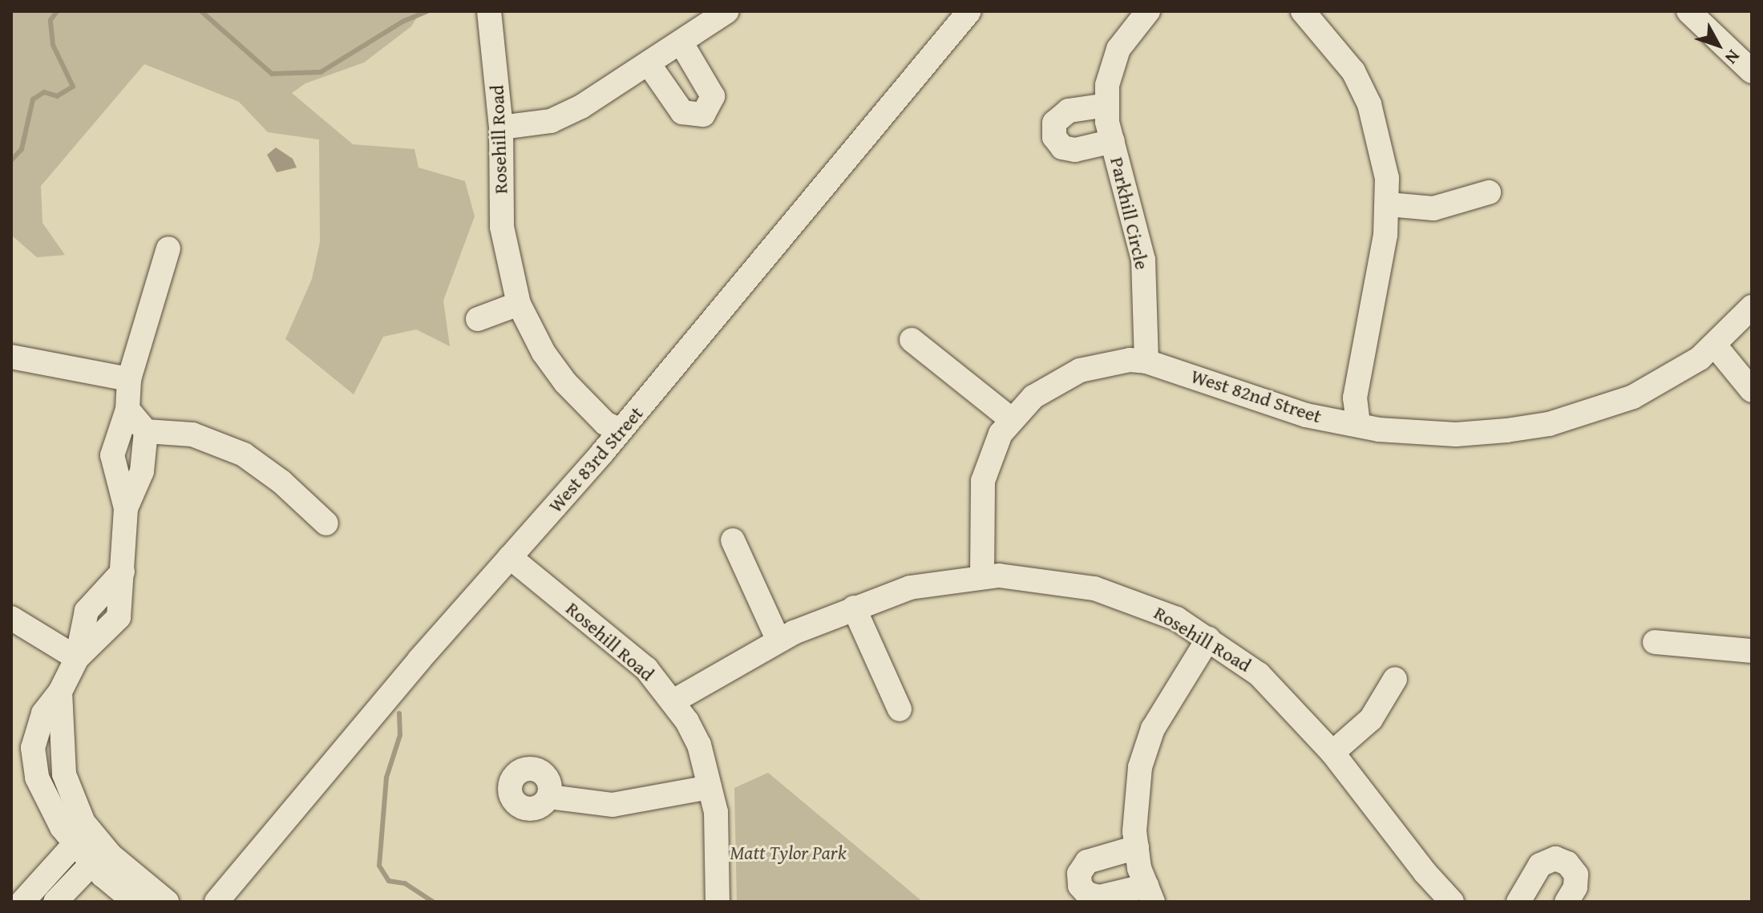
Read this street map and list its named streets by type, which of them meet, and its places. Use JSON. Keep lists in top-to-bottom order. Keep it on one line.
{"streets":{"street":["Rosehill Road","Parkhill Circle","West 82nd Street","West 83rd Street"]},"crossings":[["Rosehill Road","West 82nd Street"],["Rosehill Road","West 83rd Street"],["Parkhill Circle","West 82nd Street"]],"parks":["Matt Tylor Park"],"north":"bottom right"}
